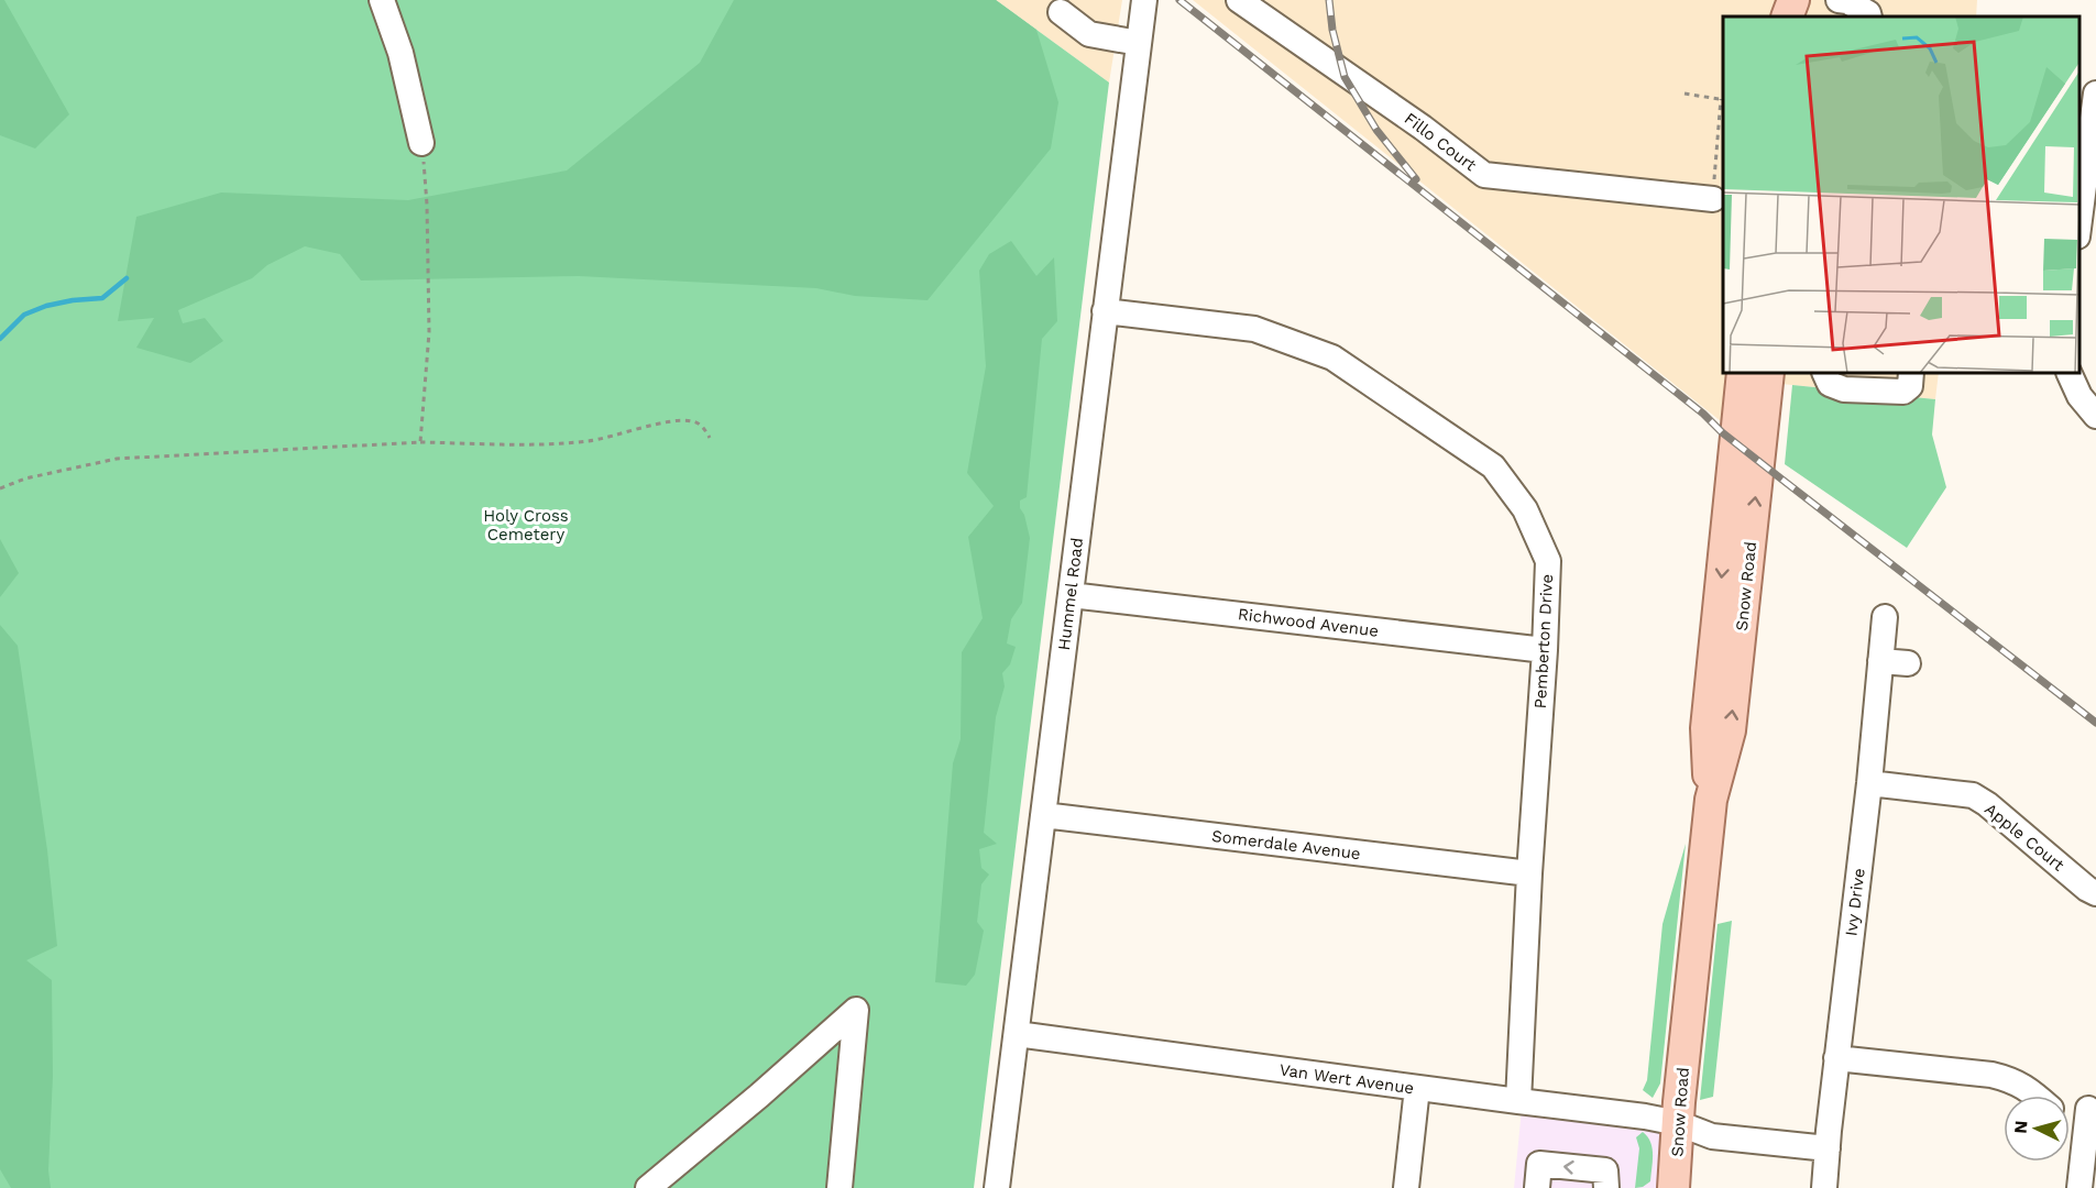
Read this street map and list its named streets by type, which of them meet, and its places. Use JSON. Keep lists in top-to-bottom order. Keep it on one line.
{"streets":{"main road":["Snow Road"],"street":["Fillo Court","Hummel Road","Richwood Avenue","Pemberton Drive","Apple Court","Somerdale Avenue","Ivy Drive","Van Wert Avenue"]},"crossings":[["Snow Road","Van Wert Avenue"],["Hummel Road","Richwood Avenue"],["Hummel Road","Pemberton Drive"],["Hummel Road","Somerdale Avenue"],["Hummel Road","Van Wert Avenue"],["Richwood Avenue","Pemberton Drive"],["Pemberton Drive","Somerdale Avenue"],["Pemberton Drive","Van Wert Avenue"],["Apple Court","Ivy Drive"],["Ivy Drive","Van Wert Avenue"]],"parks":["Holy Cross Cemetery"],"north":"left"}
